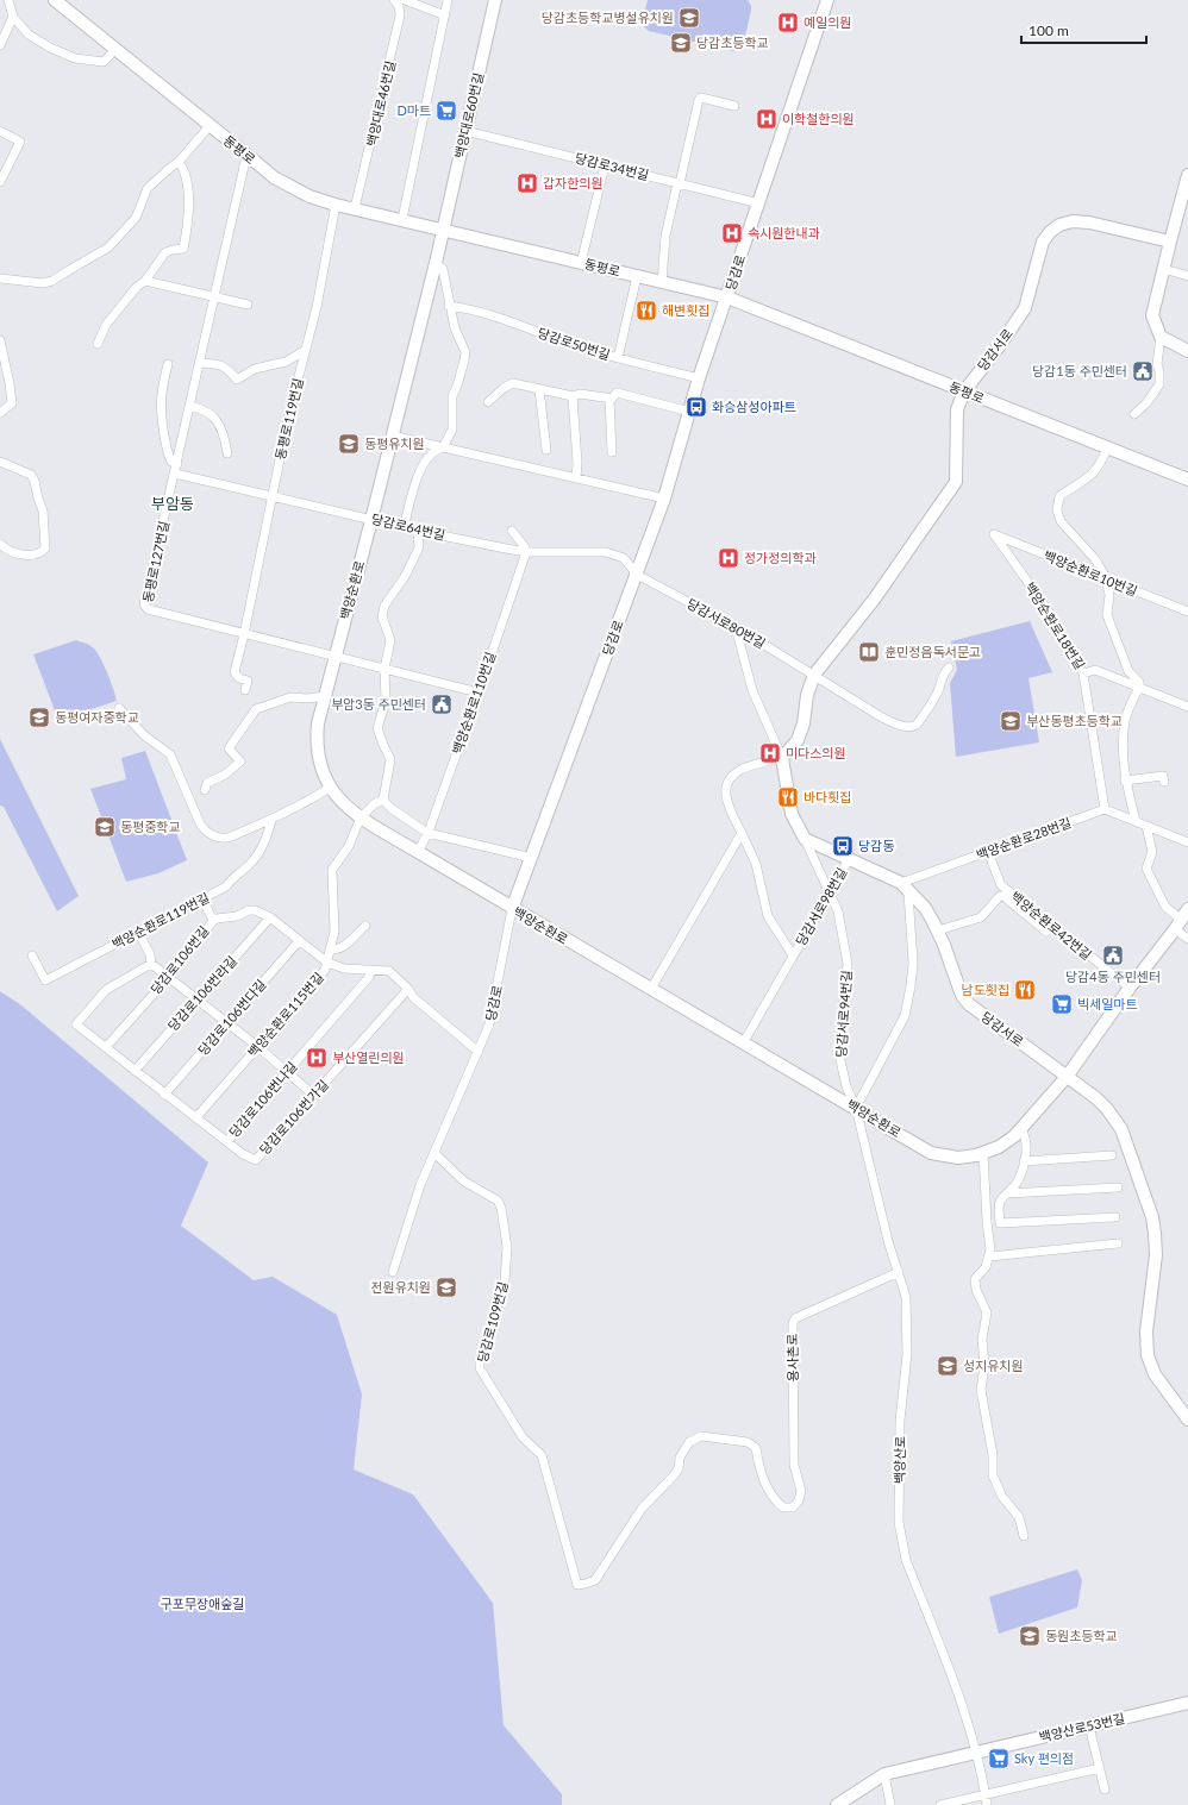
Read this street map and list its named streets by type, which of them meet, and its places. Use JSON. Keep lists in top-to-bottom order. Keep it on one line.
{"streets":{"main road":["백양대로60번길","동평로","당감로","당감서로","백양순환로","백양산로53번길"],"street":["백양대로46번길","당감로34번길","당감로50번길","동평로119번길","당감로64번길","동평로127번길","백양순환로10번길","당감서로80번길","백양순환로18번길","백양순환로110번길","백양순환로28번길","당감서로98번길","백양순환로119번길","백양순환로42번길","당감로106번길","당감로106번라길","당감서로94번길","백양순환로115번길","당감로106번다길","당감로106번나길","당감로106번가길","당감로109번길","용사촌로","백양산로"]},"crossings":[["백양대로46번길","동평로"],["백양대로60번길","동평로"],["백양대로60번길","당감로34번길"],["백양대로60번길","백양순환로"],["동평로","당감로"],["동평로","당감서로"],["동평로","동평로119번길"],["동평로","동평로127번길"],["동평로","백양순환로"],["당감로34번길","당감로"],["당감로","당감로50번길"],["당감로","당감로64번길"],["당감로","백양순환로"],["당감로","당감서로80번길"],["당감로","당감로106번길"],["당감로","당감로109번길"],["당감서로","백양순환로"],["당감서로","당감서로80번길"],["당감서로","백양순환로28번길"],["당감서로","당감서로98번길"],["당감서로","당감서로94번길"],["동평로119번길","당감로64번길"],["동평로119번길","동평로127번길"],["당감로64번길","동평로127번길"],["당감로64번길","백양순환로"],["당감로64번길","당감서로80번길"],["당감로64번길","백양순환로110번길"],["동평로127번길","백양순환로"],["동평로127번길","백양순환로110번길"],["백양순환로10번길","백양순환로18번길"],["백양순환로","백양순환로110번길"],["백양순환로","당감서로98번길"],["백양순환로","백양순환로42번길"],["백양순환로","당감서로94번길"],["백양순환로","백양순환로115번길"],["백양순환로","백양산로"],["백양순환로28번길","백양순환로42번길"],["당감서로98번길","당감서로94번길"],["당감로106번길","당감로106번라길"],["당감로106번길","백양순환로115번길"],["당감로106번길","당감로106번다길"],["당감로106번길","당감로106번나길"],["당감로106번길","당감로106번가길"],["당감서로94번길","백양산로"],["당감로106번나길","당감로106번가길"],["당감로109번길","용사촌로"],["용사촌로","백양산로"],["백양산로","백양산로53번길"]],"districts":["부암동"],"parks":["구포무장애숲길"],"places":{"school or university":["당감초등학교병설유치원","당감초등학교","동평유치원","동평여자중학교","부산동평초등학교","동평중학교","전원유치원","성지유치원","동원초등학교"],"hospital":["예일의원","이학철한의원","갑자한의원","속시원한내과","정가정의학과","미다스의원","부산열린의원"],"supermarket":["D마트","빅세일마트","Sky 편의점"],"restaurant":["해변횟집","바다횟집","남도횟집"],"public building":["당감1동 주민센터","부암3동 주민센터","당감4동 주민센터"],"bus stop":["화승삼성아파트","당감동"],"library":["훈민정음독서문고"]},"scale_bar":"100 m"}
